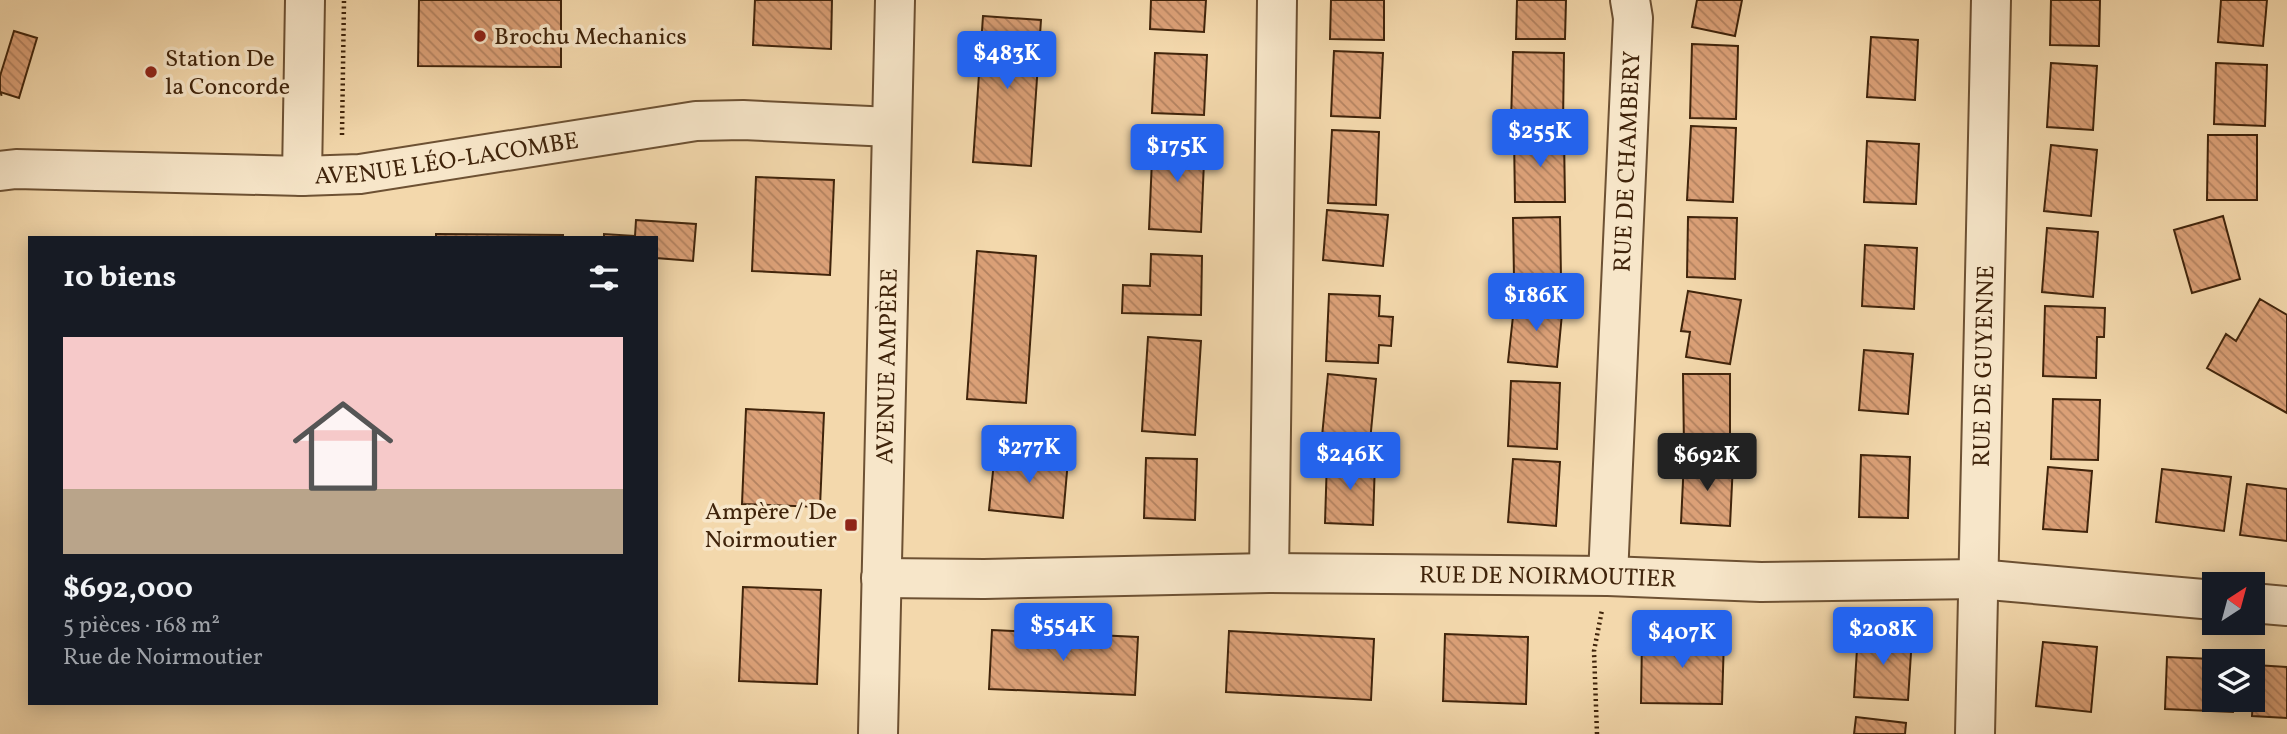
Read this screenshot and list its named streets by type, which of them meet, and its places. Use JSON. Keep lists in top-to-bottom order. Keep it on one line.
{"streets":{"street":["AVENUE LÉO-LACOMBE","RUE DE CHAMBERY","AVENUE AMPÈRE","RUE DE GUYENNE","RUE DE NOIRMOUTIER"]},"crossings":[["AVENUE LÉO-LACOMBE","AVENUE AMPÈRE"],["RUE DE CHAMBERY","RUE DE NOIRMOUTIER"],["AVENUE AMPÈRE","RUE DE NOIRMOUTIER"],["RUE DE GUYENNE","RUE DE NOIRMOUTIER"]],"places":{"other":["Brochu Mechanics","Station De la Concorde"],"transit":["Ampère / De Noirmoutier"]},"north":"top right","page":{"price":["$483K","$255K","$175K","$186K","$277K","$246K","$692K","$554K","$208K","$407K"],"heading":"10 biens","list":[{"name":"$692,000","note":"5 pièces · 168 m² · Rue de Noirmoutier"}]}}
